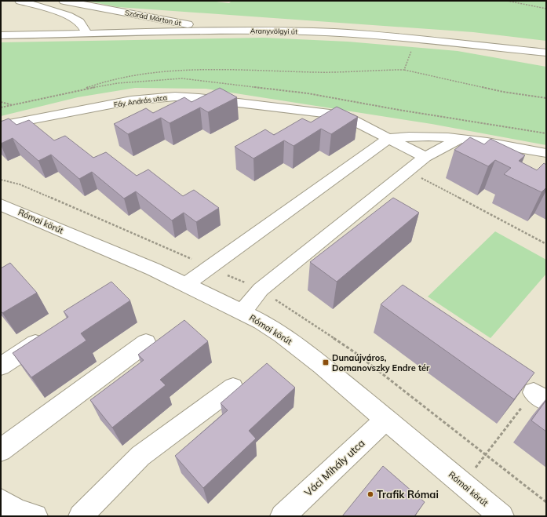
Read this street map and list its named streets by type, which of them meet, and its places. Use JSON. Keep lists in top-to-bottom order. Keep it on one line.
{"streets":{"street":["Szórád Márton út","Aranyvölgyi út","Fáy András utca","Római körút","Váci Mihály utca"]},"crossings":[["Szórád Márton út","Aranyvölgyi út"],["Római körút","Váci Mihály utca"]],"places":{"transit":["Dunaújváros, Domanovszky Endre tér"],"other":["Trafik Római"]}}
